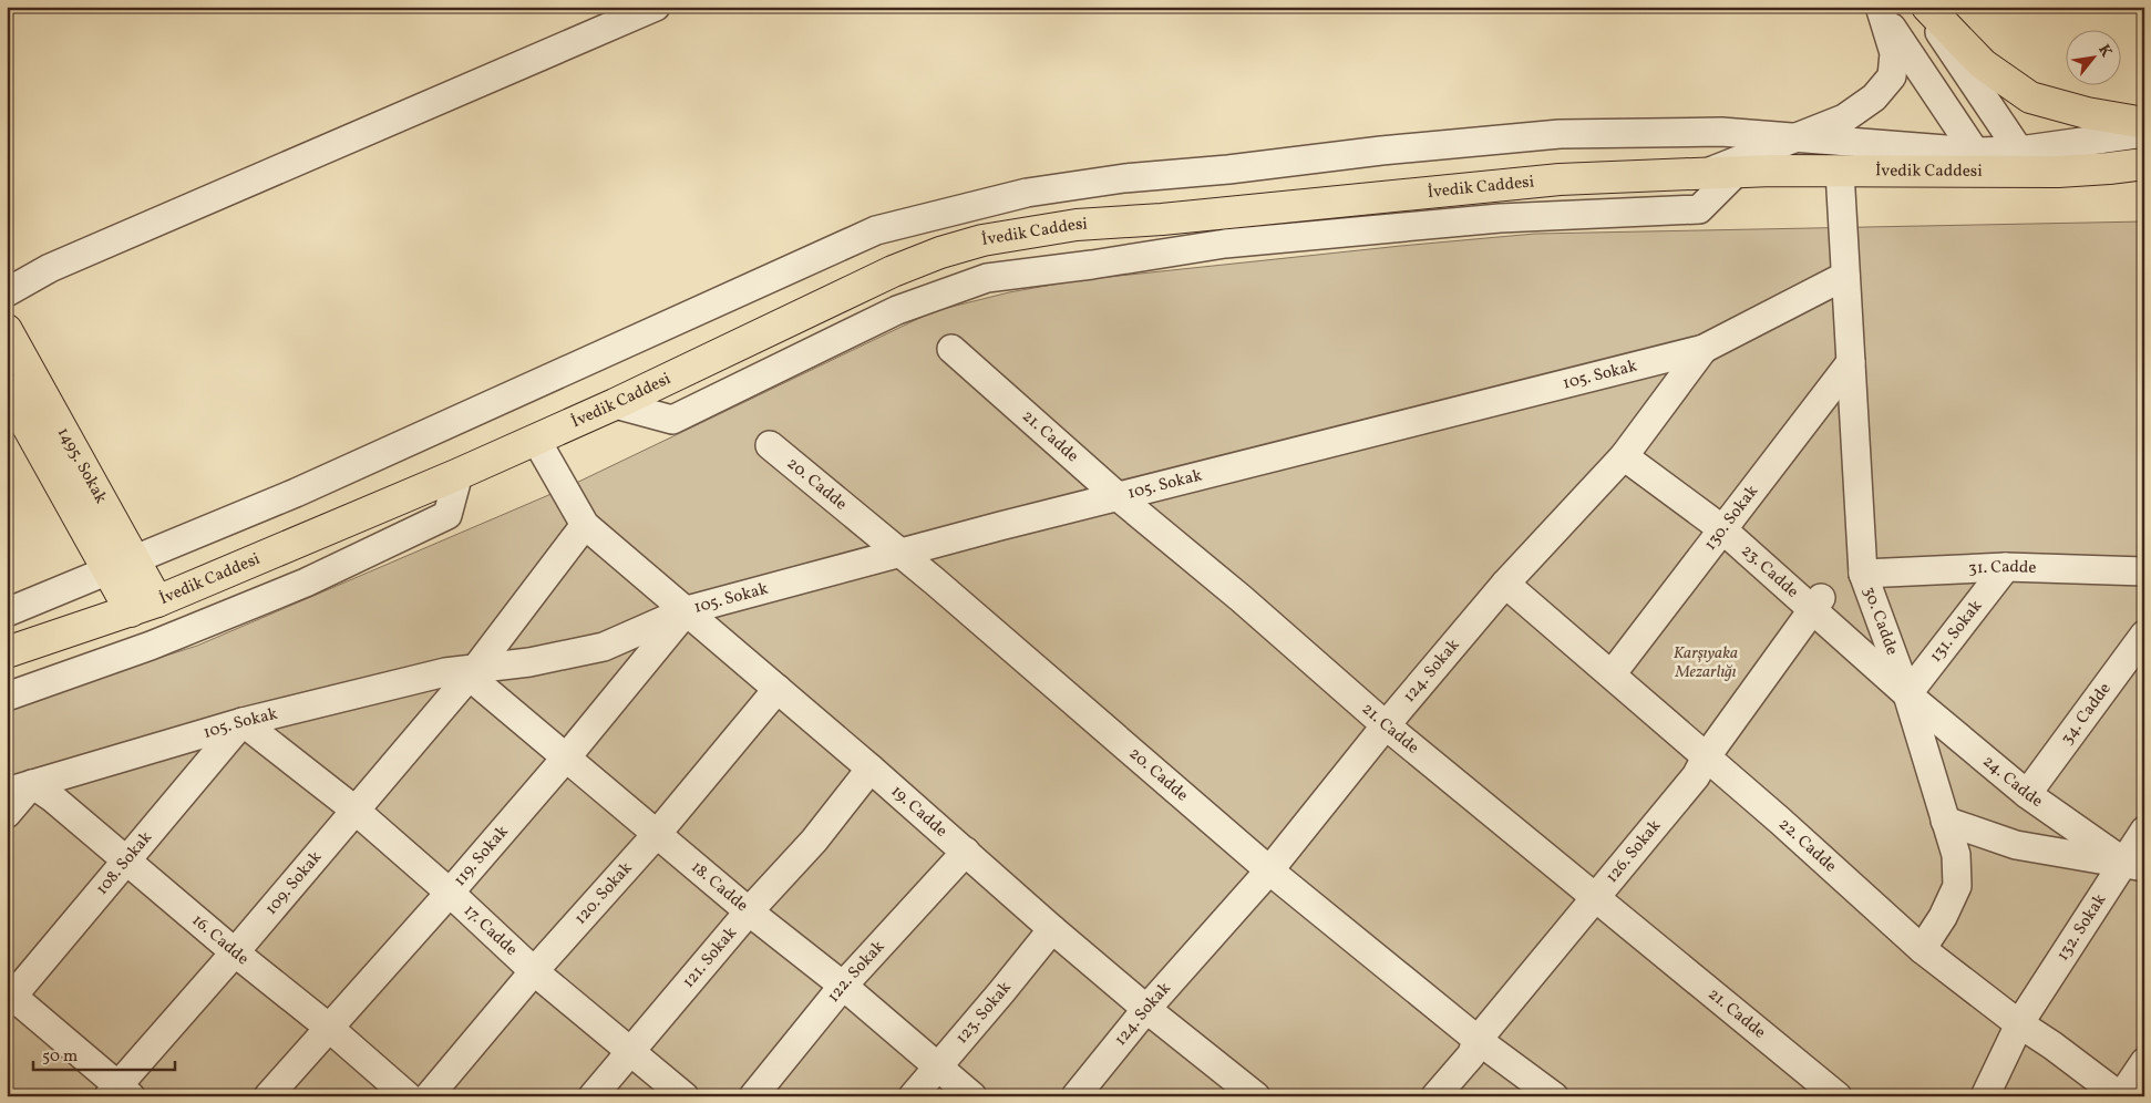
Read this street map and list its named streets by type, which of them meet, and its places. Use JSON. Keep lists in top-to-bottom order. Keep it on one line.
{"streets":{"main road":["İvedik Caddesi","1495. Sokak"],"street":["105. Sokak","21. Cadde","20. Cadde","130. Sokak","31. Cadde","23. Cadde","30. Cadde","131. Sokak","124. Sokak","34. Cadde","24. Cadde","19. Cadde","22. Cadde","126. Sokak","119. Sokak","108. Sokak","109. Sokak","18. Cadde","120. Sokak","132. Sokak","17. Cadde","16. Cadde","121. Sokak","122. Sokak","123. Sokak"]},"crossings":[["İvedik Caddesi","1495. Sokak"],["İvedik Caddesi","30. Cadde"],["İvedik Caddesi","19. Cadde"],["105. Sokak","21. Cadde"],["105. Sokak","20. Cadde"],["105. Sokak","30. Cadde"],["105. Sokak","124. Sokak"],["105. Sokak","19. Cadde"],["105. Sokak","119. Sokak"],["105. Sokak","108. Sokak"],["105. Sokak","109. Sokak"],["105. Sokak","18. Cadde"],["105. Sokak","17. Cadde"],["105. Sokak","16. Cadde"],["21. Cadde","124. Sokak"],["21. Cadde","126. Sokak"],["20. Cadde","124. Sokak"],["20. Cadde","126. Sokak"],["130. Sokak","23. Cadde"],["130. Sokak","30. Cadde"],["130. Sokak","22. Cadde"],["31. Cadde","30. Cadde"],["31. Cadde","131. Sokak"],["23. Cadde","30. Cadde"],["23. Cadde","131. Sokak"],["23. Cadde","124. Sokak"],["23. Cadde","24. Cadde"],["23. Cadde","126. Sokak"],["30. Cadde","131. Sokak"],["30. Cadde","24. Cadde"],["30. Cadde","22. Cadde"],["131. Sokak","24. Cadde"],["124. Sokak","19. Cadde"],["124. Sokak","22. Cadde"],["34. Cadde","24. Cadde"],["24. Cadde","132. Sokak"],["19. Cadde","119. Sokak"],["19. Cadde","120. Sokak"],["19. Cadde","121. Sokak"],["19. Cadde","122. Sokak"],["19. Cadde","123. Sokak"],["22. Cadde","126. Sokak"],["22. Cadde","132. Sokak"],["119. Sokak","18. Cadde"],["119. Sokak","17. Cadde"],["119. Sokak","16. Cadde"],["108. Sokak","17. Cadde"],["108. Sokak","16. Cadde"],["109. Sokak","18. Cadde"],["109. Sokak","17. Cadde"],["109. Sokak","16. Cadde"],["18. Cadde","120. Sokak"],["18. Cadde","121. Sokak"],["18. Cadde","122. Sokak"],["18. Cadde","123. Sokak"],["120. Sokak","17. Cadde"],["17. Cadde","121. Sokak"]],"parks":["Karşıyaka Mezarlığı"],"scale_bar":"50 m","north":"top right"}
